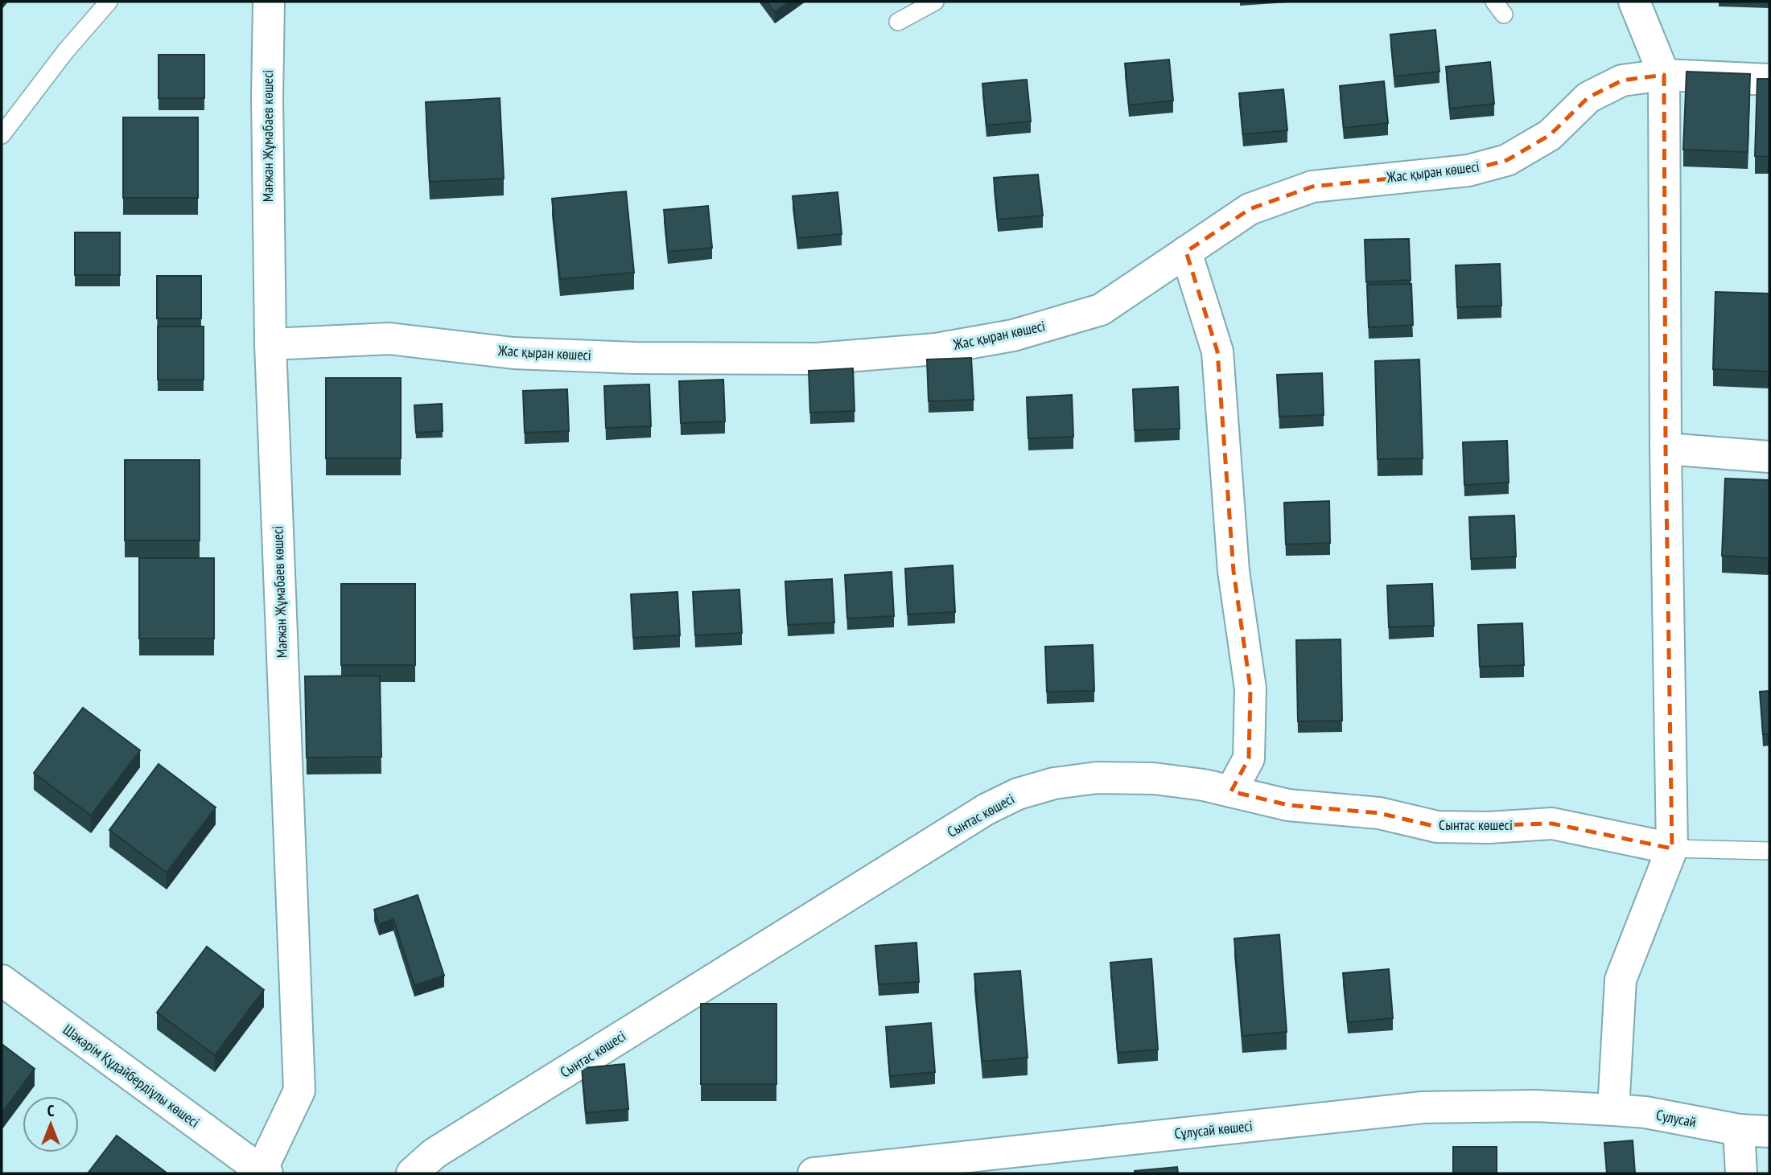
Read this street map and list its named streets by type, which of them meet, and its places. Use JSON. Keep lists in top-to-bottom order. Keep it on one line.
{"streets":{"street":["Мағжан Жұмабаев көшесі","Жас қыран көшесі","Сынтас көшесі","Шәкәрім Құдайбердіұлы көшесі","Сулусай","Сұлусай көшесі"]},"crossings":[["Мағжан Жұмабаев көшесі","Жас қыран көшесі"],["Мағжан Жұмабаев көшесі","Шәкәрім Құдайбердіұлы көшесі"],["Сулусай","Сұлусай көшесі"]],"north":"top"}
